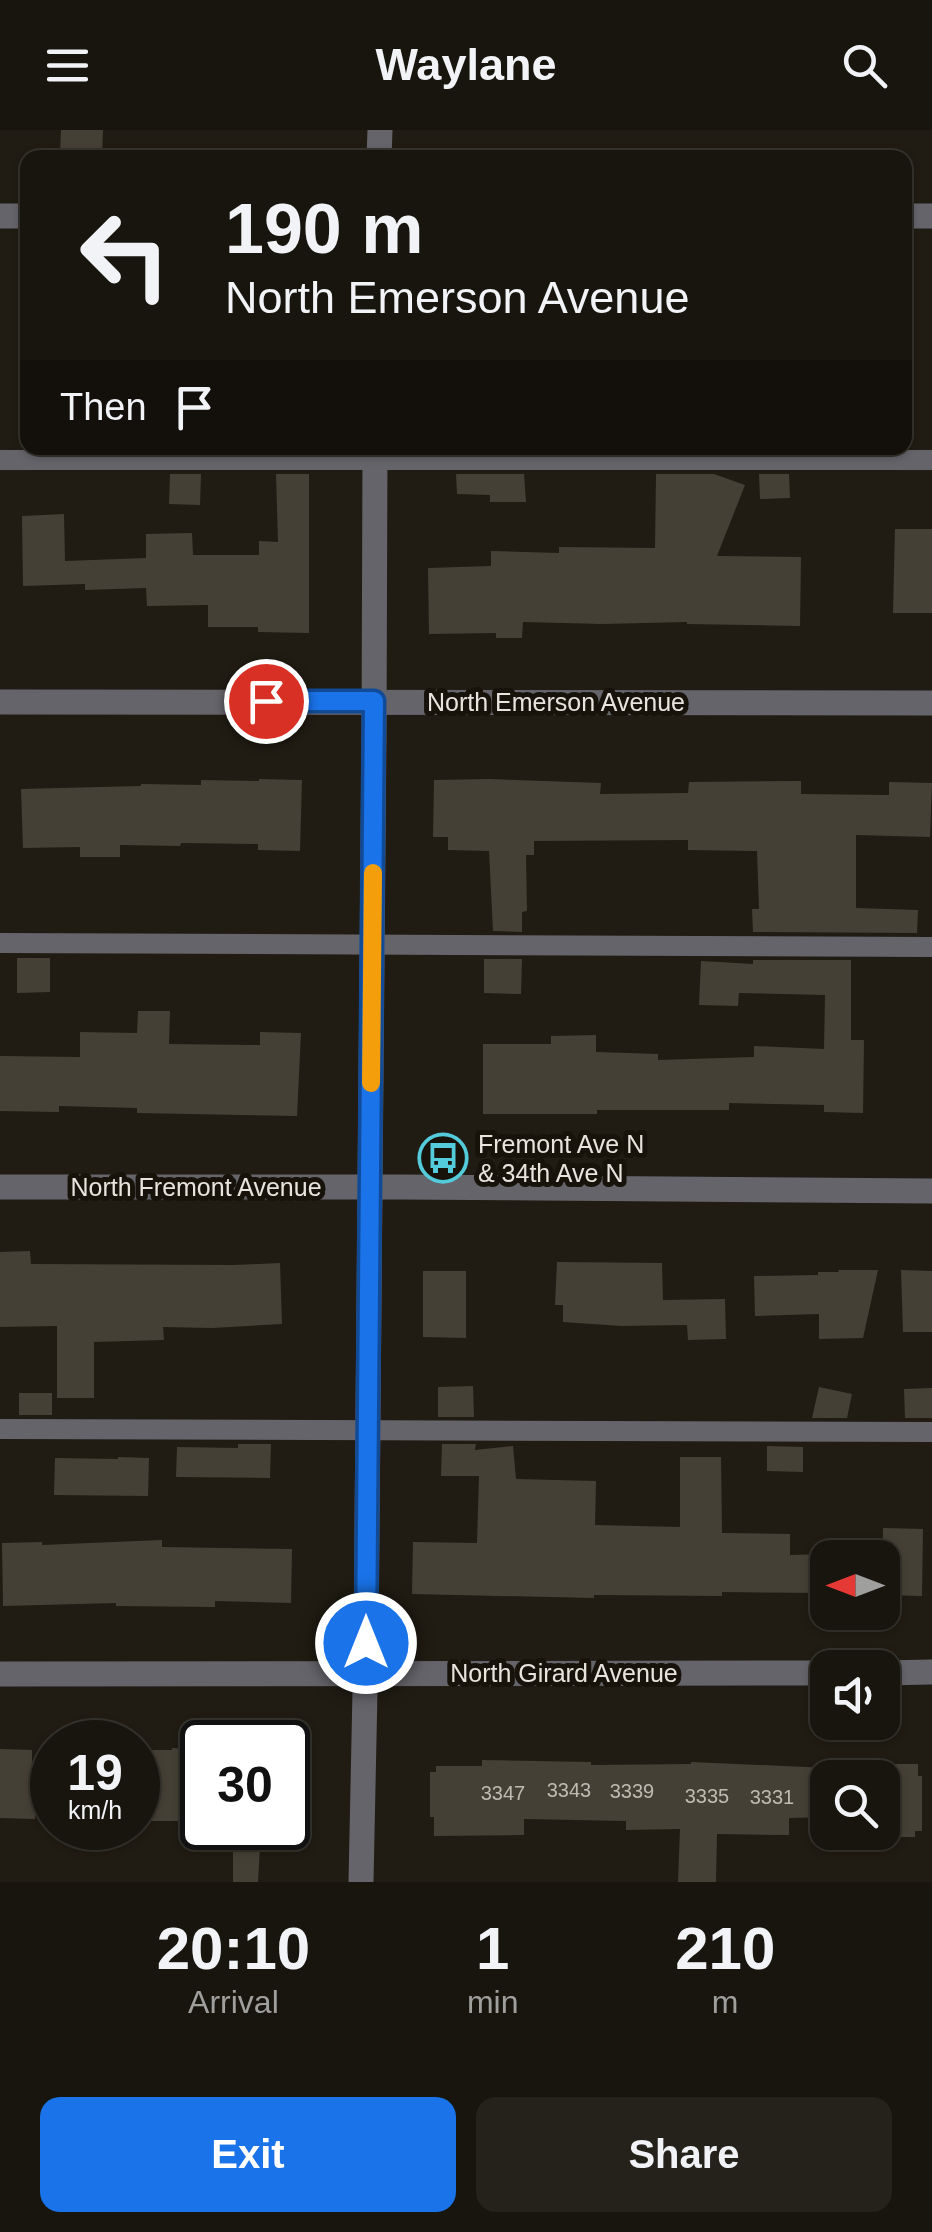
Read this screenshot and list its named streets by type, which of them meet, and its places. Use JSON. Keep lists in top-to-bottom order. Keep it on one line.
{"streets":{"street":["North Emerson Avenue","North Fremont Avenue","North Girard Avenue"]},"places":{"bus stop":["Fremont Ave N & 34th Ave N"]},"house_numbers":["3343","3339","3347","3335","3331"],"north":"left","page":{"header":"Waylane","turn":["190 m","North Emerson Avenue"],"then":"Then","speed":"19 km/h","limit":"30","eta":["20:10","Arrival","1","min","210","m"],"buttons":["Exit","Share"]}}
